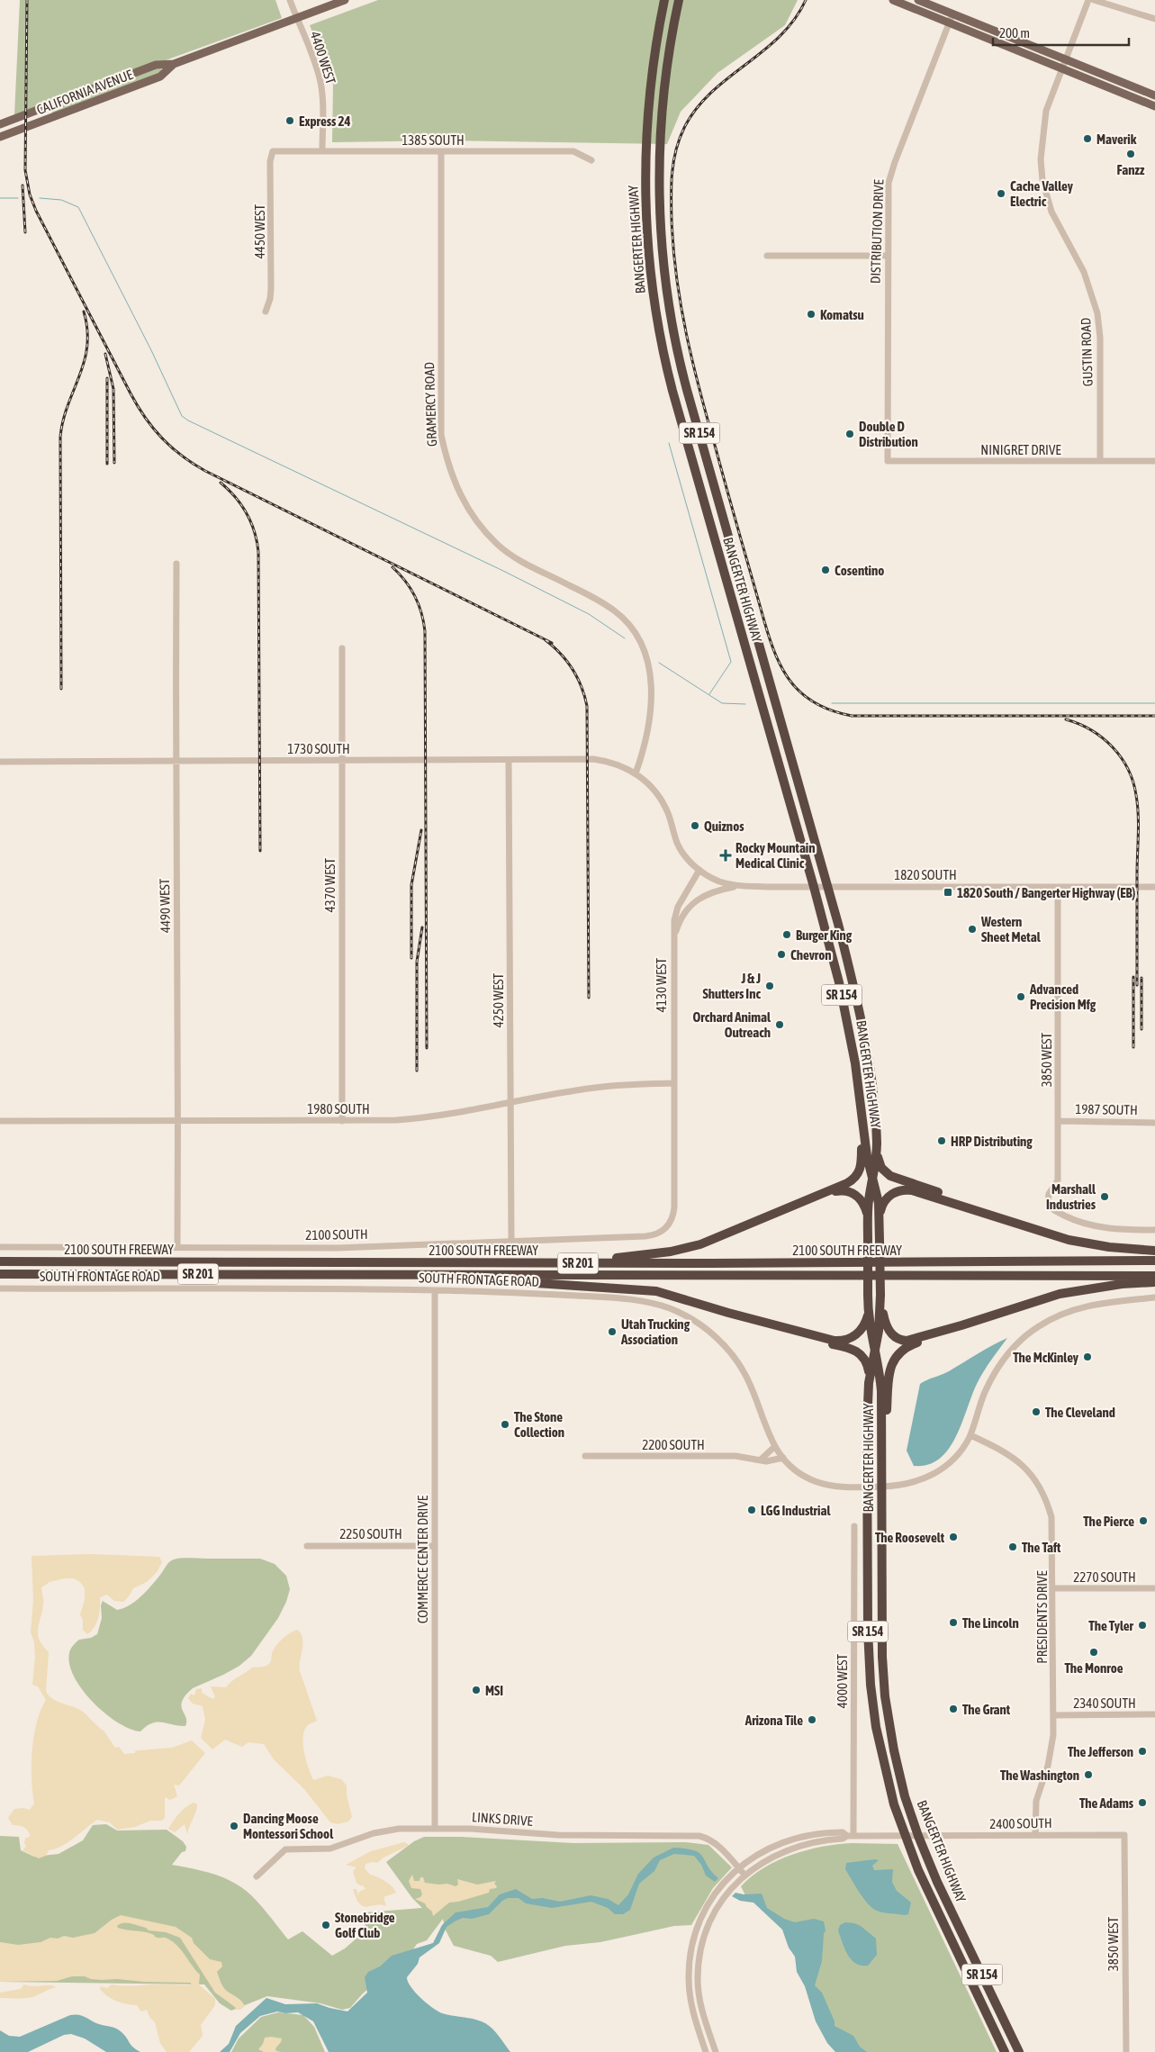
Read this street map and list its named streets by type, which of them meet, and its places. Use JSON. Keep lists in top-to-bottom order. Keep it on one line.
{"streets":{"highway":["BANGERTER HIGHWAY","SR 154","2100 SOUTH FREEWAY","SR 201"],"main road":["CALIFORNIA AVENUE"],"street":["4400 WEST","1385 SOUTH","4450 WEST","DISTRIBUTION DRIVE","GUSTIN ROAD","GRAMERCY ROAD","NINIGRET DRIVE","1730 SOUTH","1820 SOUTH","4370 WEST","4490 WEST","4130 WEST","4250 WEST","3850 WEST","1980 SOUTH","1987 SOUTH","2100 SOUTH","SOUTH FRONTAGE ROAD","2200 SOUTH","2250 SOUTH","COMMERCE CENTER DRIVE","2270 SOUTH","PRESIDENTS DRIVE","4000 WEST","2340 SOUTH","LINKS DRIVE","2400 SOUTH"]},"crossings":[["4400 WEST","CALIFORNIA AVENUE"],["4400 WEST","1385 SOUTH"],["1385 SOUTH","4450 WEST"],["1385 SOUTH","GRAMERCY ROAD"],["DISTRIBUTION DRIVE","NINIGRET DRIVE"],["BANGERTER HIGHWAY","1820 SOUTH"],["BANGERTER HIGHWAY","SOUTH FRONTAGE ROAD"],["BANGERTER HIGHWAY","2400 SOUTH"],["GUSTIN ROAD","NINIGRET DRIVE"],["GRAMERCY ROAD","1730 SOUTH"],["1730 SOUTH","4370 WEST"],["1730 SOUTH","4490 WEST"],["1730 SOUTH","4250 WEST"],["1820 SOUTH","4130 WEST"],["1820 SOUTH","3850 WEST"],["4370 WEST","1980 SOUTH"],["4490 WEST","1980 SOUTH"],["4490 WEST","2100 SOUTH"],["4130 WEST","1980 SOUTH"],["4130 WEST","2100 SOUTH"],["4250 WEST","1980 SOUTH"],["4250 WEST","2100 SOUTH"],["3850 WEST","1987 SOUTH"],["3850 WEST","2400 SOUTH"],["SOUTH FRONTAGE ROAD","2200 SOUTH"],["SOUTH FRONTAGE ROAD","COMMERCE CENTER DRIVE"],["SOUTH FRONTAGE ROAD","PRESIDENTS DRIVE"],["2250 SOUTH","COMMERCE CENTER DRIVE"],["COMMERCE CENTER DRIVE","LINKS DRIVE"],["2270 SOUTH","PRESIDENTS DRIVE"],["PRESIDENTS DRIVE","2340 SOUTH"],["PRESIDENTS DRIVE","2400 SOUTH"],["4000 WEST","2400 SOUTH"]],"places":{"other":["Express 24","Maverik","Fanzz","Cache Valley Electric","Komatsu","Double D Distribution","Cosentino","Quiznos","Western Sheet Metal","Burger King","Chevron","J & J Shutters Inc","Advanced Precision Mfg","Orchard Animal Outreach","HRP Distributing","Marshall Industries","Utah Trucking Association","The McKinley","The Cleveland","The Stone Collection","LGG Industrial","The Pierce","The Roosevelt","The Taft","The Lincoln","The Tyler","The Monroe","MSI","The Grant","Arizona Tile","The Jefferson","The Washington","The Adams","Dancing Moose Montessori School","Stonebridge Golf Club"],"health":["Rocky Mountain Medical Clinic"],"transit":["1820 South / Bangerter Highway (EB)"]},"scale_bar":"200 m"}
